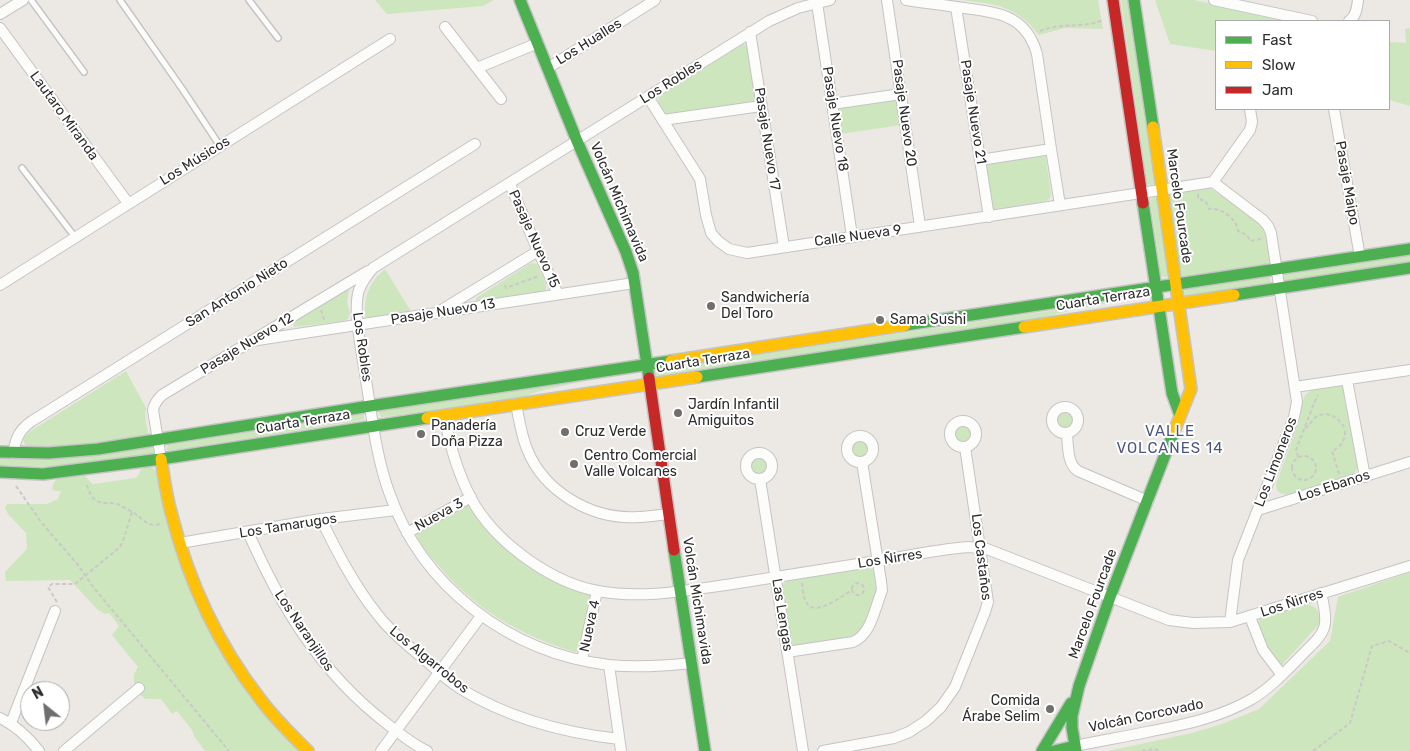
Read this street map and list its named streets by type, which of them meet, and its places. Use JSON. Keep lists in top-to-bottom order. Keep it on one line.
{"streets":{"main road":["Volcán Michimavida","Marcelo Fourcade","Cuarta Terraza","Volcán Corcovado"],"street":["Los Hualles","Los Robles","Pasaje Nuevo 21","Pasaje Nuevo 20","Lautaro Miranda","Pasaje Nuevo 18","Pasaje Nuevo 17","Los Músicos","Pasaje Maipo","Calle Nueva 9","Pasaje Nuevo 15","San Antonio Nieto","Pasaje Nuevo 13","Pasaje Nuevo 12","Los Limoneros","Los Ebanos","Nueva 3","Los Tamarugos","Los Castaños","Los Ñirres","Las Lengas","Nueva 4","Los Naranjillos","Los Algarrobos"]},"crossings":[["Los Hualles","Volcán Michimavida"],["Los Robles","Pasaje Nuevo 18"],["Los Robles","Pasaje Nuevo 17"],["Los Robles","Volcán Michimavida"],["Los Robles","Calle Nueva 9"],["Los Robles","Pasaje Nuevo 15"],["Los Robles","Cuarta Terraza"],["Los Robles","Pasaje Nuevo 13"],["Los Robles","Pasaje Nuevo 12"],["Los Robles","Nueva 3"],["Los Robles","Los Tamarugos"],["Los Robles","Nueva 4"],["Pasaje Nuevo 21","Calle Nueva 9"],["Pasaje Nuevo 20","Calle Nueva 9"],["Lautaro Miranda","Los Músicos"],["Pasaje Nuevo 18","Calle Nueva 9"],["Pasaje Nuevo 17","Calle Nueva 9"],["Pasaje Maipo","Cuarta Terraza"],["Volcán Michimavida","Cuarta Terraza"],["Volcán Michimavida","Pasaje Nuevo 13"],["Volcán Michimavida","Los Ñirres"],["Marcelo Fourcade","Calle Nueva 9"],["Marcelo Fourcade","Cuarta Terraza"],["Marcelo Fourcade","Los Ñirres"],["Marcelo Fourcade","Volcán Corcovado"],["Pasaje Nuevo 15","Pasaje Nuevo 13"],["San Antonio Nieto","Cuarta Terraza"],["Cuarta Terraza","Pasaje Nuevo 12"],["Cuarta Terraza","Los Limoneros"],["Cuarta Terraza","Los Ñirres"],["Pasaje Nuevo 13","Pasaje Nuevo 12"],["Los Limoneros","Los Ebanos"],["Los Limoneros","Los Ñirres"],["Nueva 3","Los Ñirres"],["Los Tamarugos","Los Naranjillos"],["Los Tamarugos","Los Algarrobos"],["Los Castaños","Los Ñirres"],["Los Ñirres","Las Lengas"],["Los Ñirres","Nueva 4"],["Los Ñirres","Volcán Corcovado"]],"districts":["VALLE VOLCANES 14"],"places":["Sandwichería Del Toro","Sama Sushi","Jardín Infantil Amiguitos","Cruz Verde","Panadería Doña Pizza","Centro Comercial Valle Volcanes","Comida Árabe Selim"],"legend":["Fast","Slow","Jam"],"north":"top left"}
